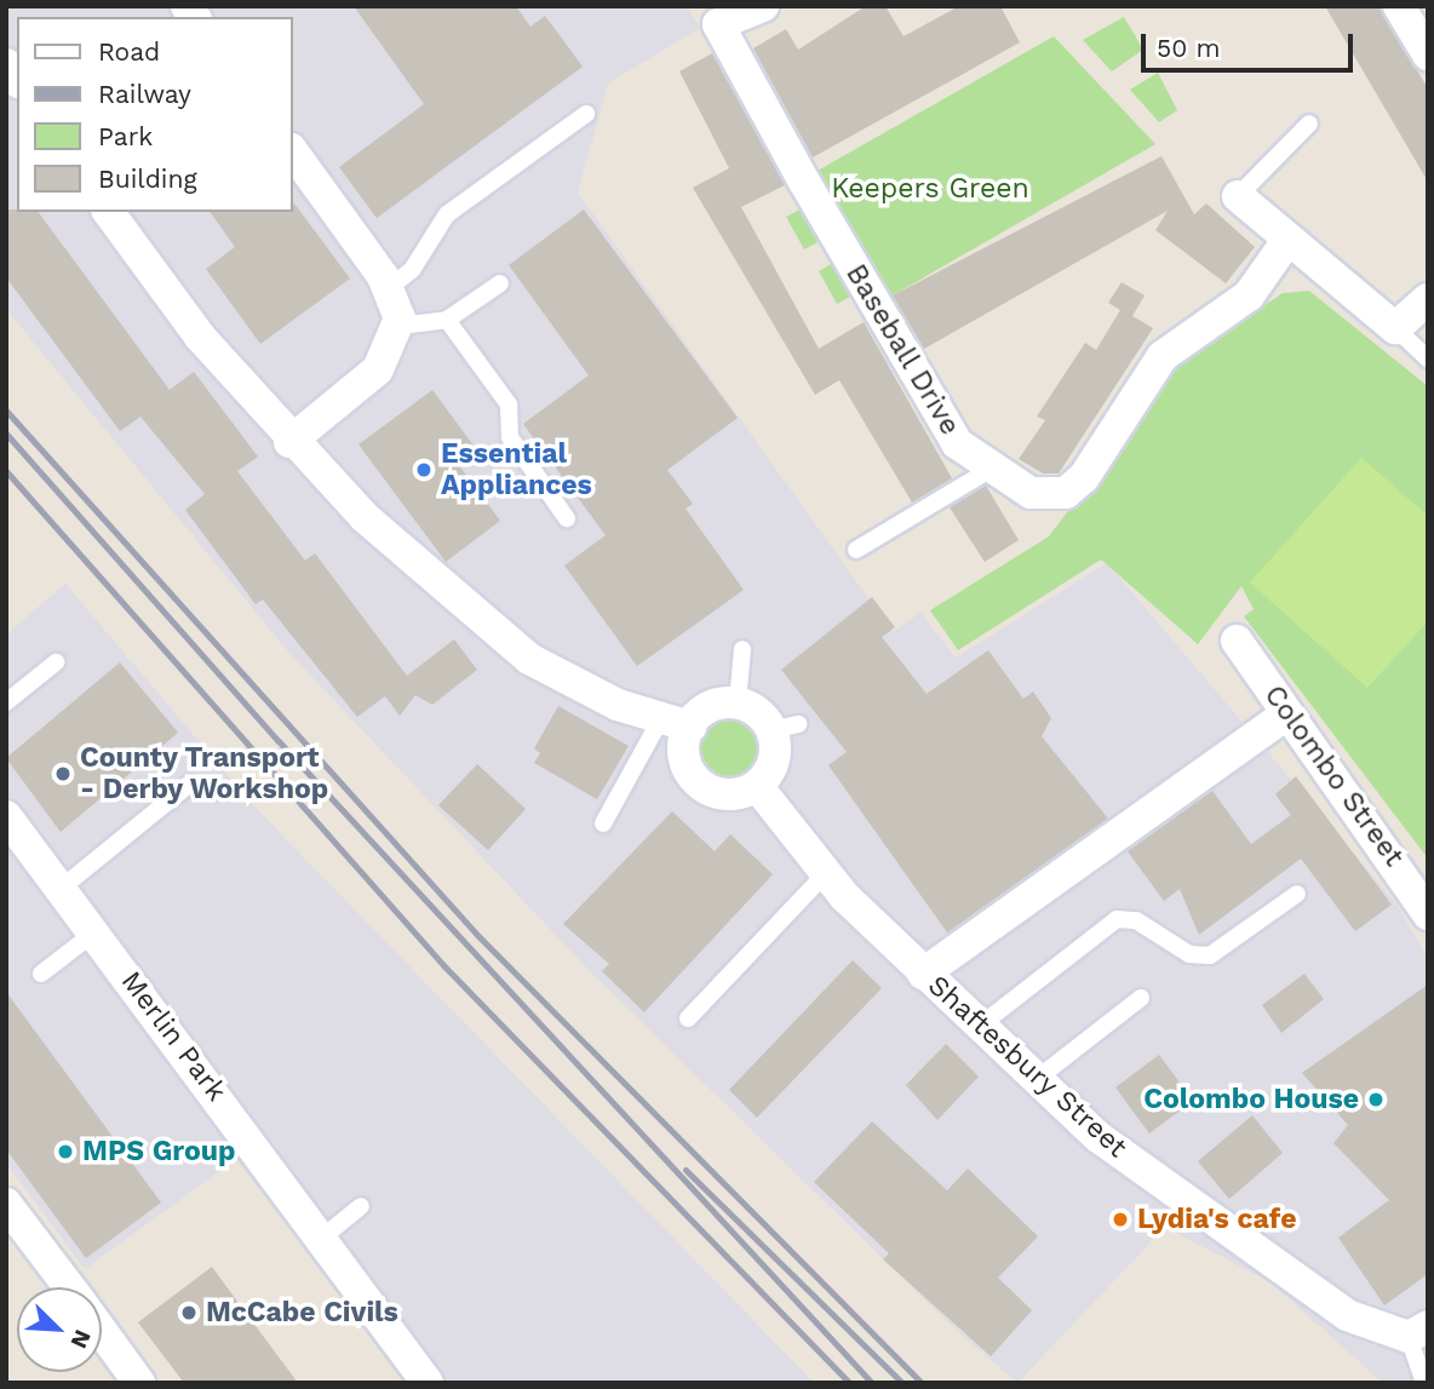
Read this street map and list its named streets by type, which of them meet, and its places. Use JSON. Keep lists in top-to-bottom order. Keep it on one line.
{"streets":{"street":["Baseball Drive","Colombo Street","Merlin Park","Shaftesbury Street"]},"parks":["Keepers Green"],"places":["Essential Appliances","County Transport - Derby Workshop","Colombo House","MPS Group","Lydia's cafe","McCabe Civils"],"legend":["Road","Railway","Park","Building"],"scale_bar":"50 m","north":"bottom right"}
